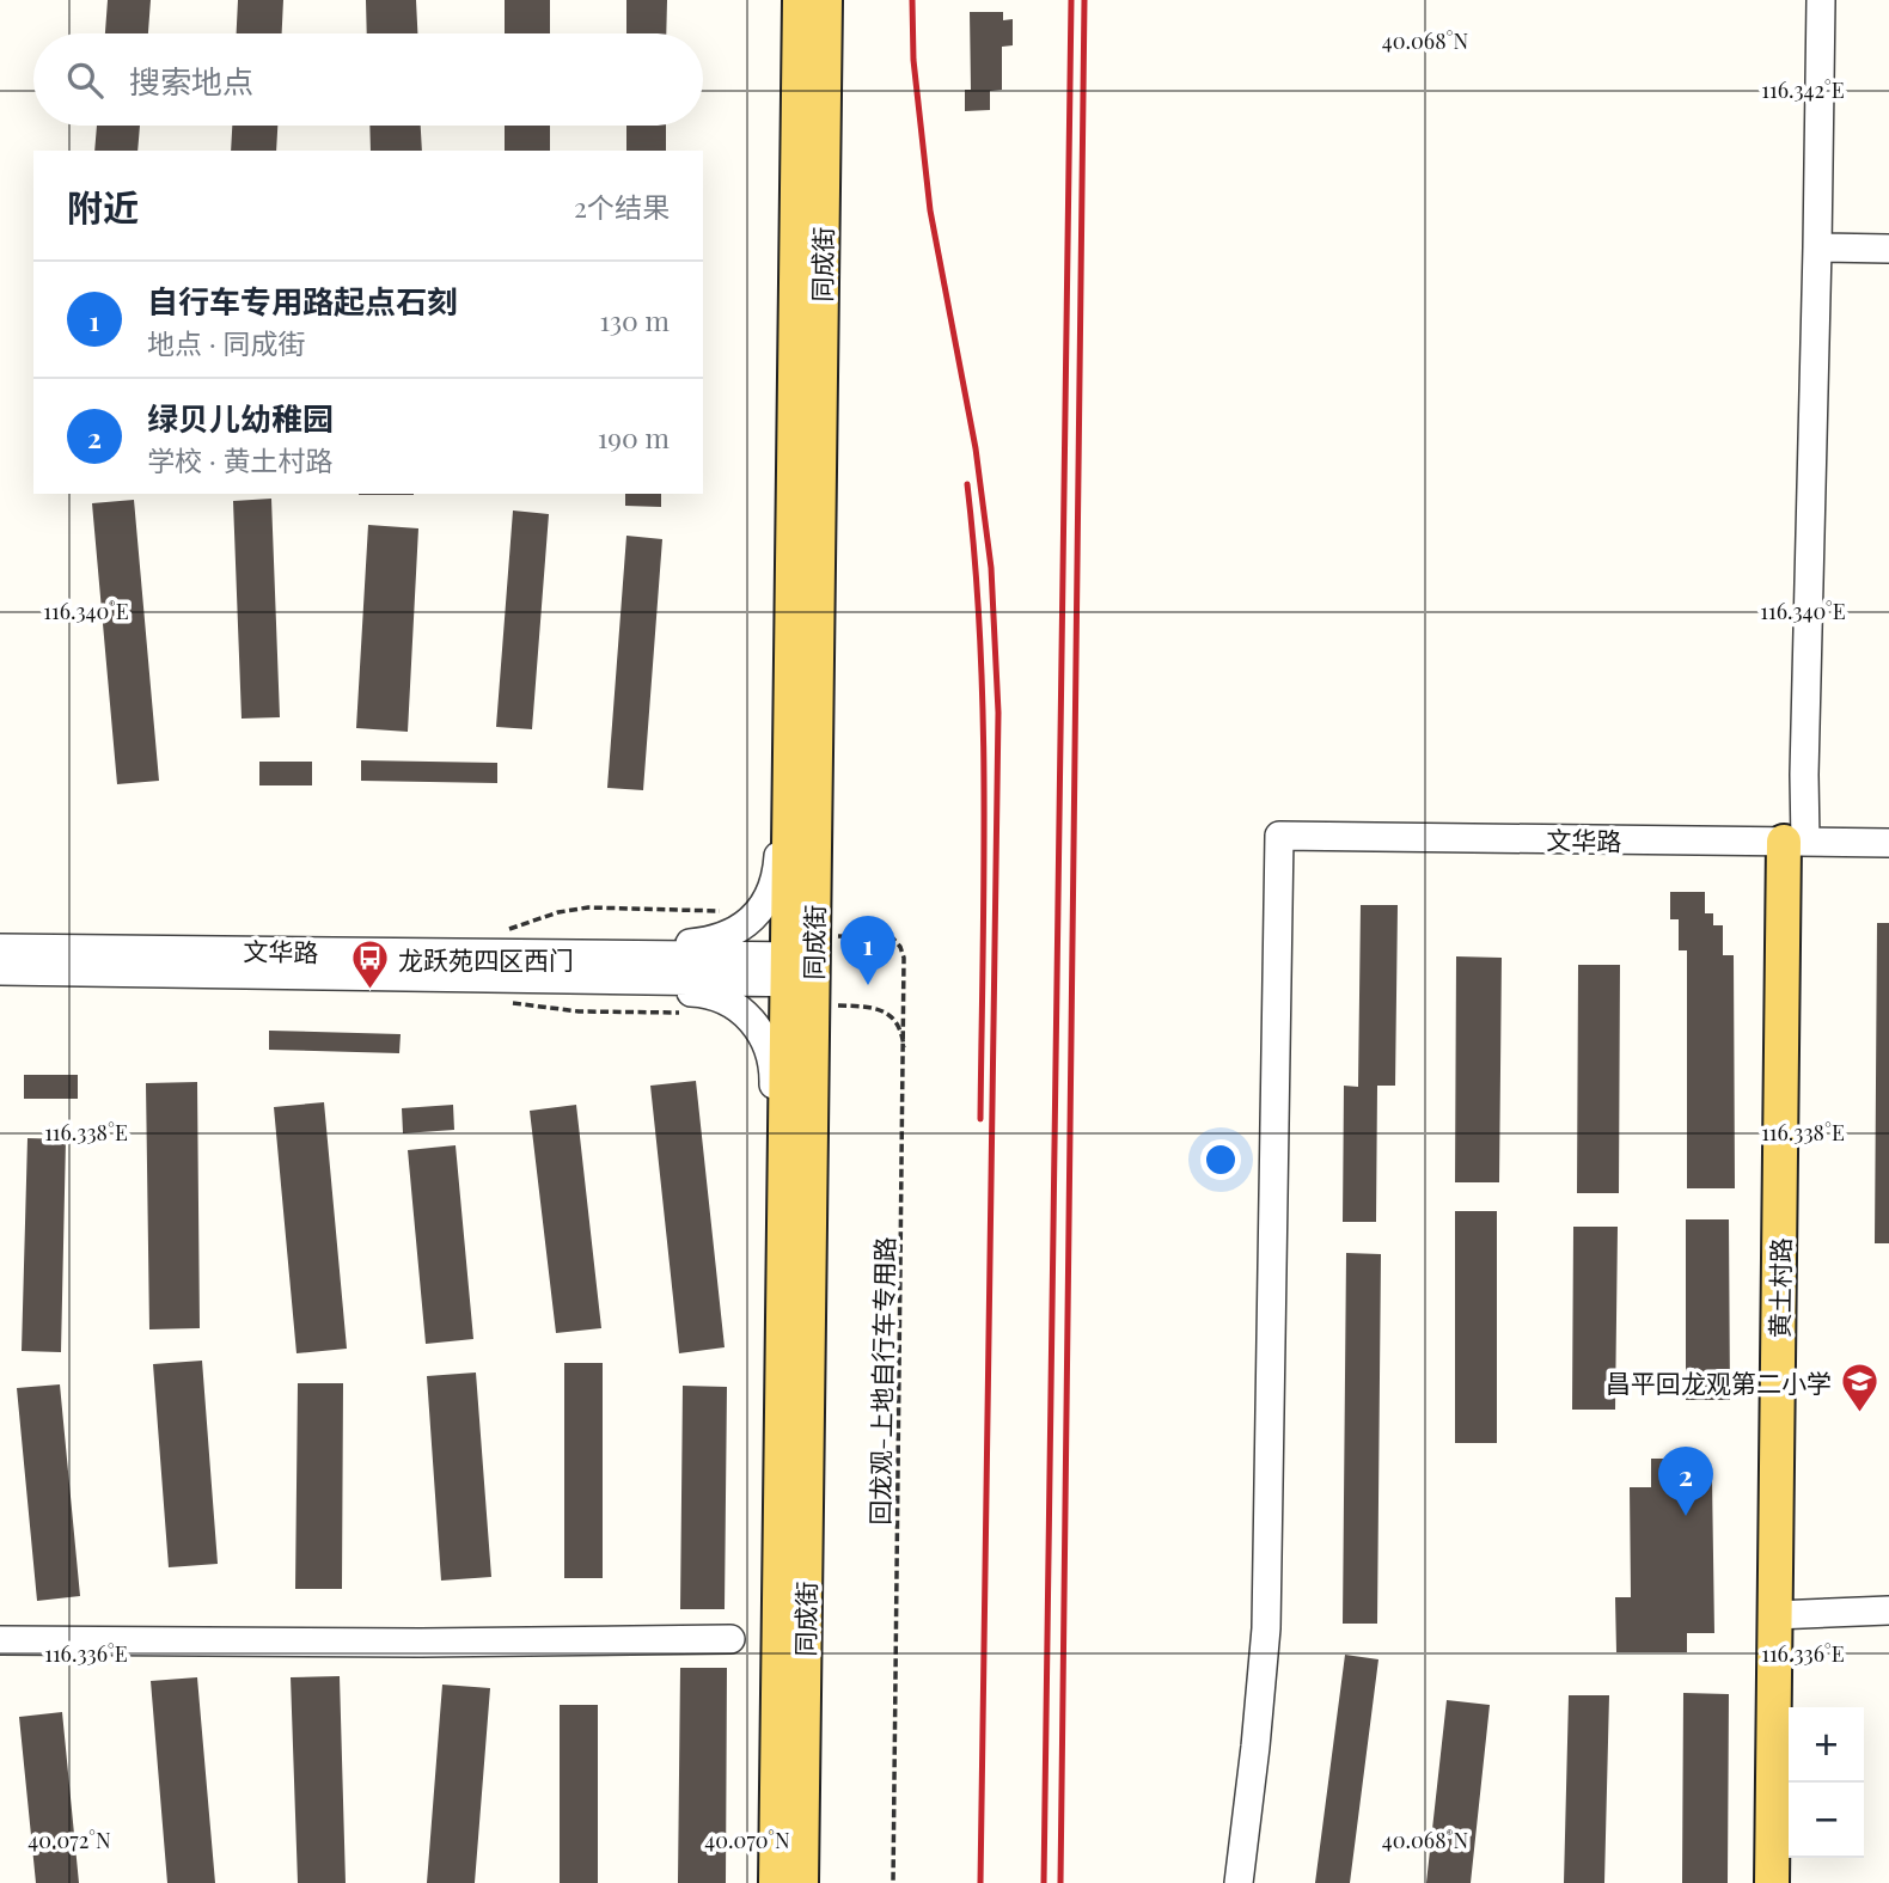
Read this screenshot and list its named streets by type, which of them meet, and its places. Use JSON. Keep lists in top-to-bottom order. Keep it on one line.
{"streets":{"main road":["同成街","黄土村路"],"street":["文华路"],"path":["回龙观-上地自行车专用路"]},"crossings":[["同成街","文华路"],["同成街","回龙观-上地自行车专用路"],["文华路","黄土村路"],["文华路","回龙观-上地自行车专用路"]],"places":{"bus stop":["龙跃苑四区西门"],"school or university":["昌平回龙观第二小学"]},"page":{"search":"搜索地点","heading":["附近","2个结果"],"list":[{"mark":"1","name":"自行车专用路起点石刻","note":"地点 · 同成街","value":"130 m"},{"mark":"2","name":"绿贝儿幼稚园","note":"学校 · 黄土村路","value":"190 m"}],"pins":["1","2"],"map_buttons":["+","−"]},"coordinates":["40.068°N","116.342°E","116.340°E","116.338°E","116.336°E","40.072°N","40.070°N"]}
